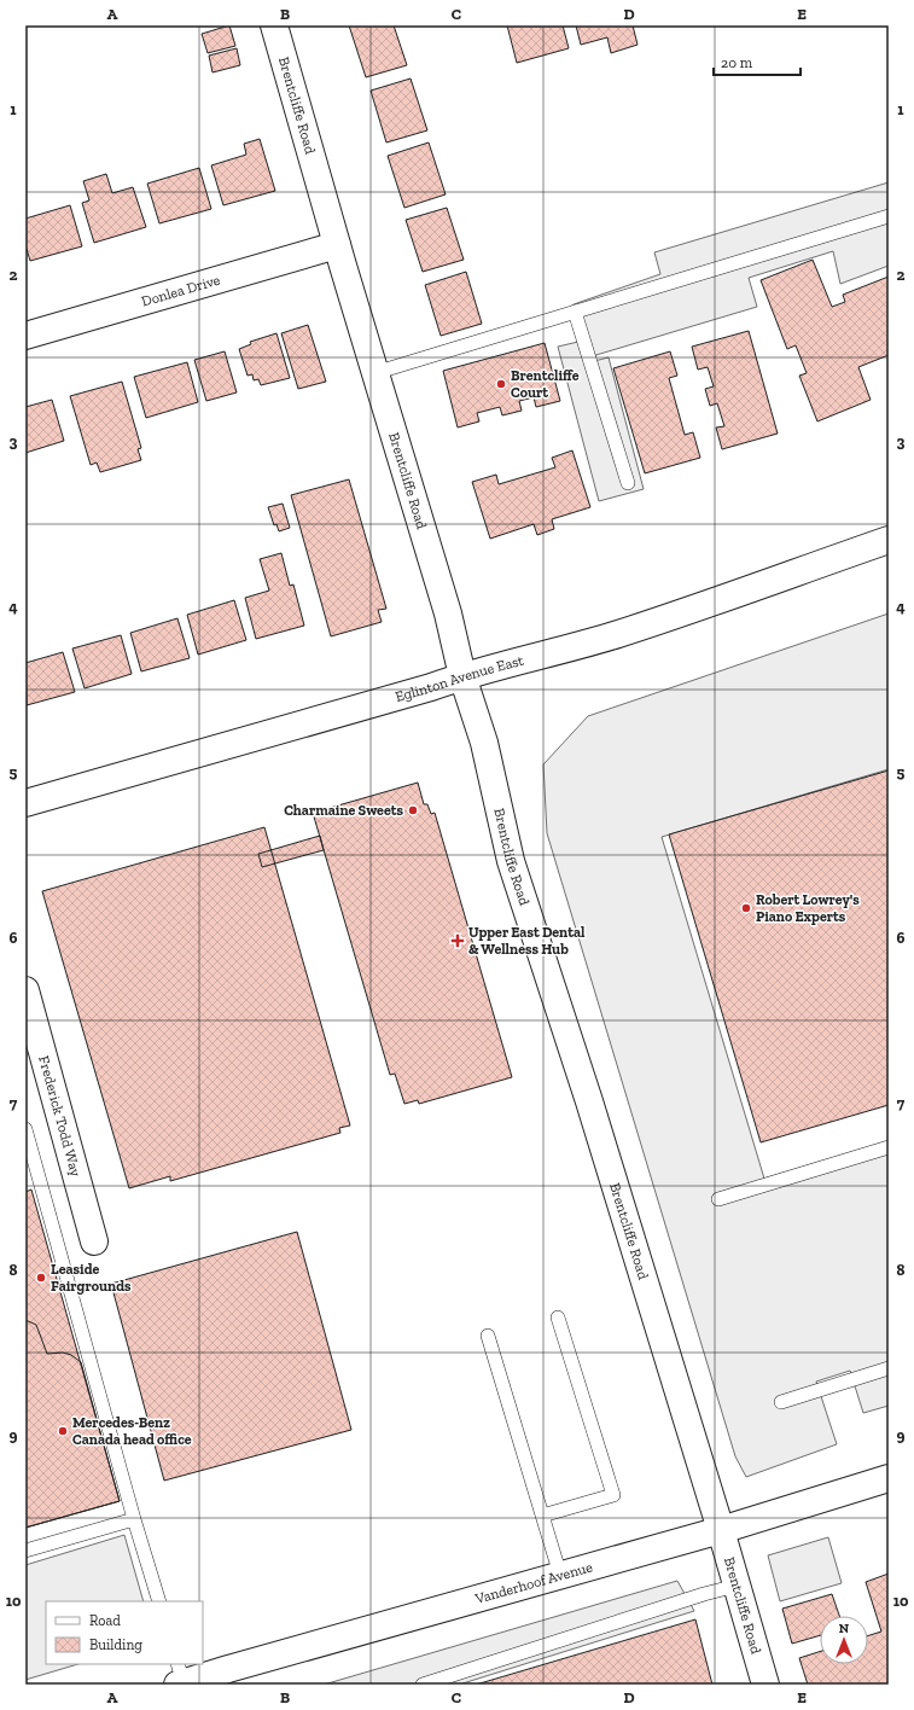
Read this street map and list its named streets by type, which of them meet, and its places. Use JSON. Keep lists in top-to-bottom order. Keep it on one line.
{"streets":{"street":["Brentcliffe Road","Donlea Drive","Eglinton Avenue East","Frederick Todd Way","Vanderhoof Avenue"]},"crossings":[["Brentcliffe Road","Donlea Drive"],["Brentcliffe Road","Eglinton Avenue East"],["Brentcliffe Road","Vanderhoof Avenue"]],"places":{"other":["Brentcliffe Court","Charmaine Sweets","Robert Lowrey's Piano Experts","Leaside Fairgrounds","Mercedes-Benz Canada head office"],"health":["Upper East Dental & Wellness Hub"]},"legend":["Road","Building"],"scale_bar":"20 m","north":"top","grid":{"columns":["A","B","C","D","E"],"rows":["1","2","3","4","5","6","7","8","9","10"]}}
